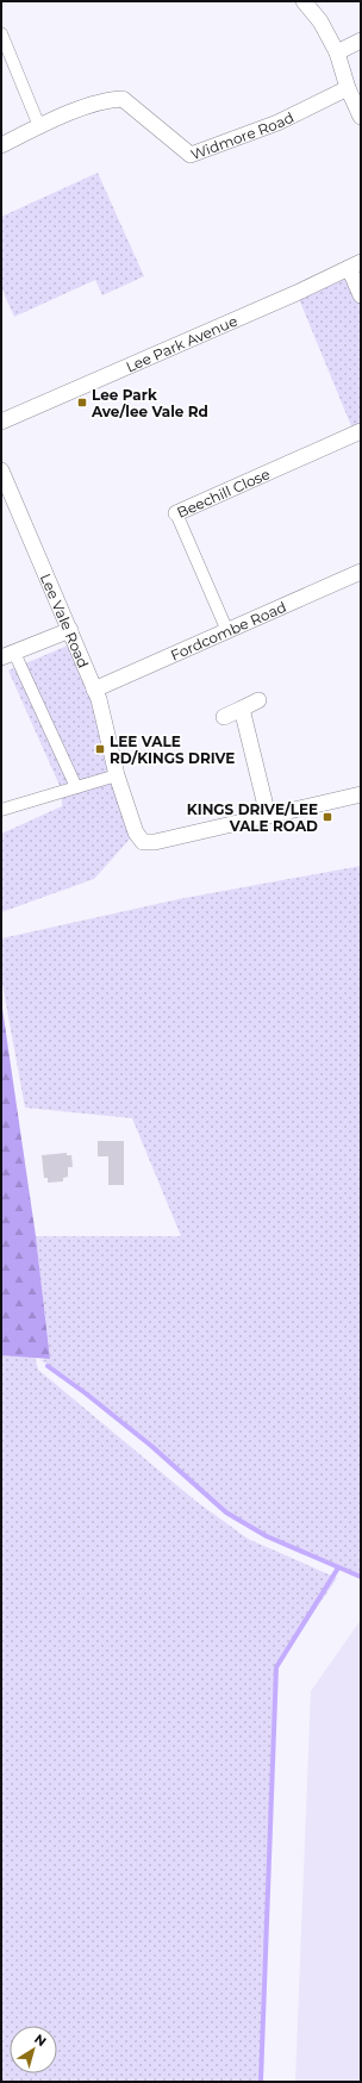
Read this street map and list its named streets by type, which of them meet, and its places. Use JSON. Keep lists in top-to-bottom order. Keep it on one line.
{"streets":{"street":["Widmore Road","Lee Park Avenue","Beechill Close","Lee Vale Road","Fordcombe Road"]},"crossings":[["Beechill Close","Fordcombe Road"],["Lee Vale Road","Fordcombe Road"]],"places":{"transit":["Lee Park Ave/lee Vale Rd","LEE VALE RD/KINGS DRIVE","KINGS DRIVE/LEE VALE ROAD"]},"north":"top right"}
